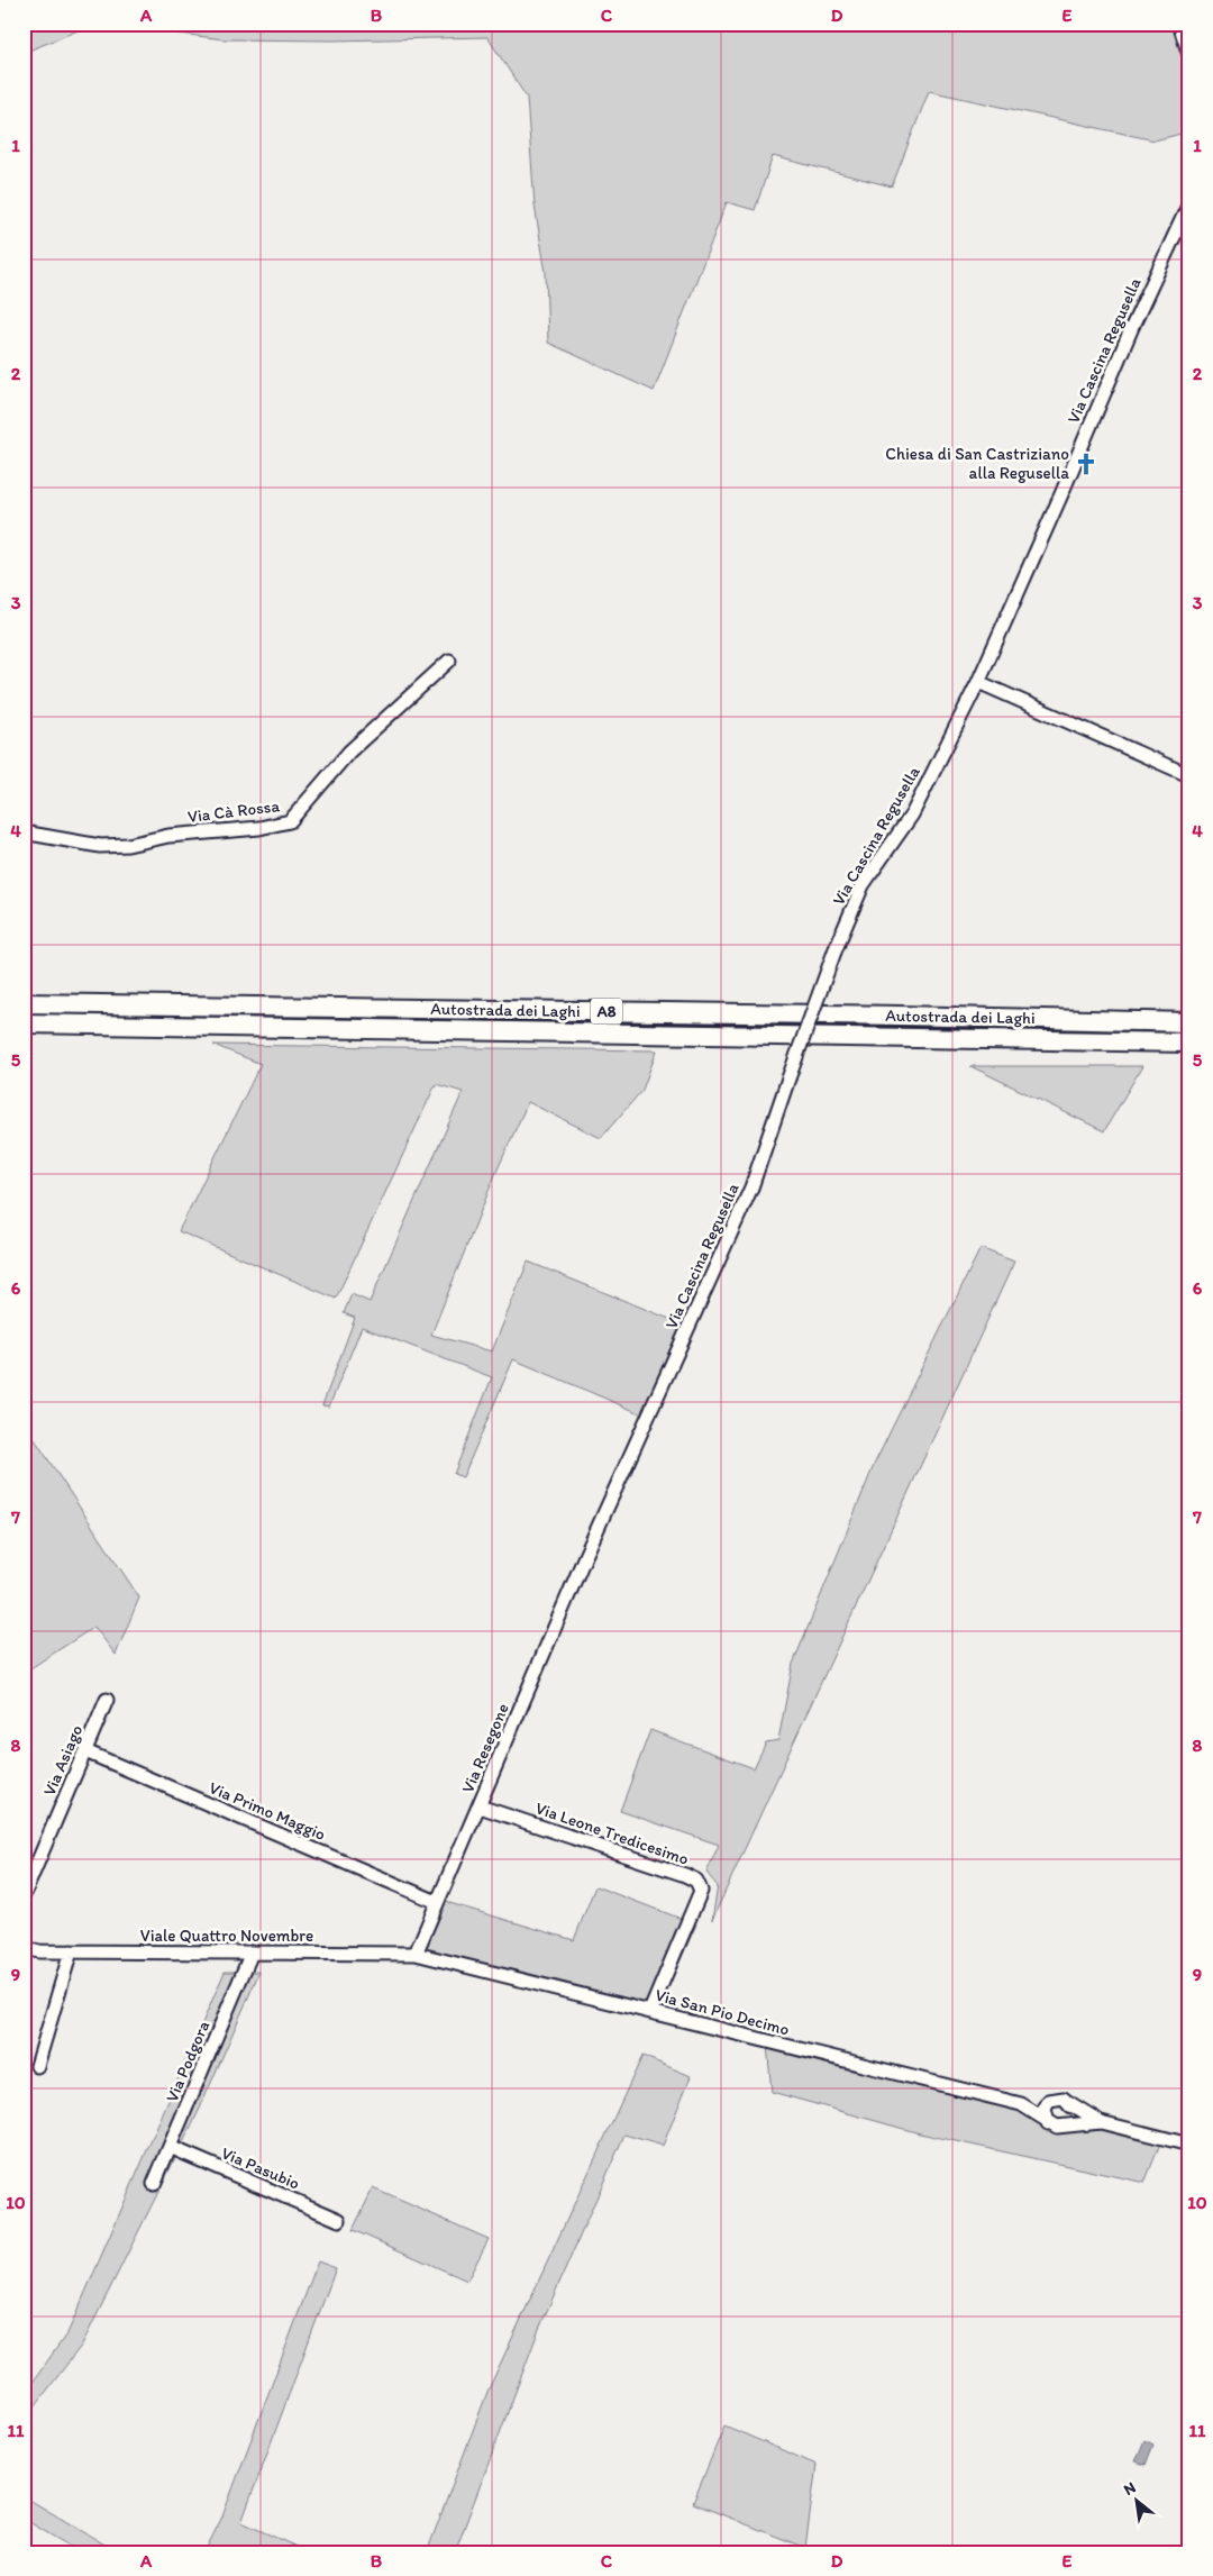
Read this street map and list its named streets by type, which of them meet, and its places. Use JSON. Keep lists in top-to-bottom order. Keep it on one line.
{"streets":{"highway":["Autostrada dei Laghi","A8"],"street":["Via Cascina Regusella","Via Cà Rossa","Via Resegone","Via Asiago","Via Primo Maggio","Via Leone Tredicesimo","Viale Quattro Novembre","Via San Pio Decimo","Via Podgora","Via Pasubio"]},"crossings":[["Via Cascina Regusella","Via Resegone"],["Via Resegone","Via Primo Maggio"],["Via Resegone","Via Leone Tredicesimo"],["Via Resegone","Viale Quattro Novembre"],["Via Resegone","Via San Pio Decimo"],["Via Asiago","Via Primo Maggio"],["Via Leone Tredicesimo","Via San Pio Decimo"],["Viale Quattro Novembre","Via San Pio Decimo"],["Viale Quattro Novembre","Via Podgora"],["Via Podgora","Via Pasubio"]],"places":{"church":["Chiesa di San Castriziano alla Regusella"]},"north":"top left","grid":{"columns":["A","B","C","D","E"],"rows":["1","2","3","4","5","6","7","8","9","10","11"]}}
